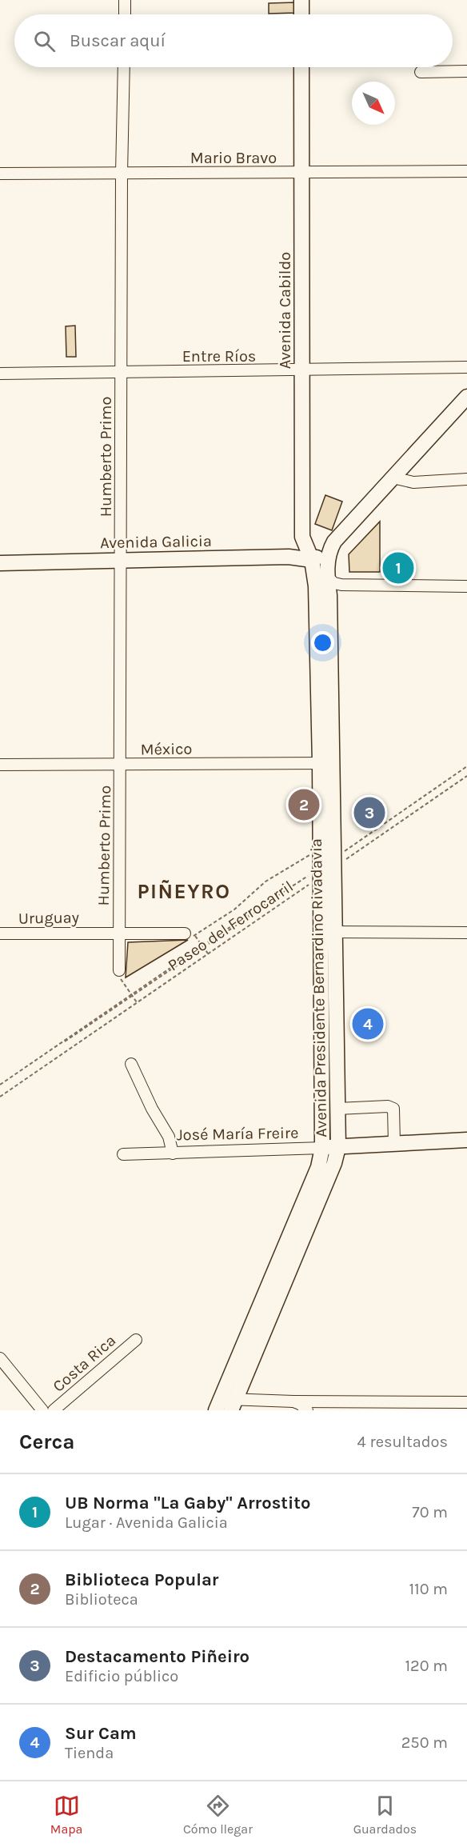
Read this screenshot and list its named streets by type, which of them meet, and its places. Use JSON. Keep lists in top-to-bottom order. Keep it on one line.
{"streets":{"main road":["Avenida Cabildo","Avenida Galicia","Avenida Presidente Bernardino Rivadavia","José María Freire"],"street":["Mario Bravo","Entre Ríos","Humberto Primo","México","Uruguay","Costa Rica"],"path":["Paseo del Ferrocarril"]},"crossings":[["Mario Bravo","Avenida Cabildo"],["Mario Bravo","Humberto Primo"],["Avenida Cabildo","Entre Ríos"],["Avenida Cabildo","Avenida Galicia"],["Avenida Cabildo","Avenida Presidente Bernardino Rivadavia"],["Entre Ríos","Humberto Primo"],["Humberto Primo","Avenida Galicia"],["Humberto Primo","México"],["Humberto Primo","Uruguay"],["Avenida Galicia","Avenida Presidente Bernardino Rivadavia"],["México","Avenida Presidente Bernardino Rivadavia"],["Paseo del Ferrocarril","Avenida Presidente Bernardino Rivadavia"],["Avenida Presidente Bernardino Rivadavia","José María Freire"]],"districts":["PIÑEYRO"],"north":"bottom right","page":{"search":"Buscar aquí","pins":["1","2","3","4"],"heading":["Cerca","4 resultados"],"list":[{"mark":"1","name":"UB Norma \"La Gaby\" Arrostito","note":"Lugar · Avenida Galicia","value":"70 m"},{"mark":"2","name":"Biblioteca Popular","note":"Biblioteca","value":"110 m"},{"mark":"3","name":"Destacamento Piñeiro","note":"Edificio público","value":"120 m"},{"mark":"4","name":"Sur Cam","note":"Tienda","value":"250 m"}],"nav":["Mapa","Cómo llegar","Guardados"]}}
